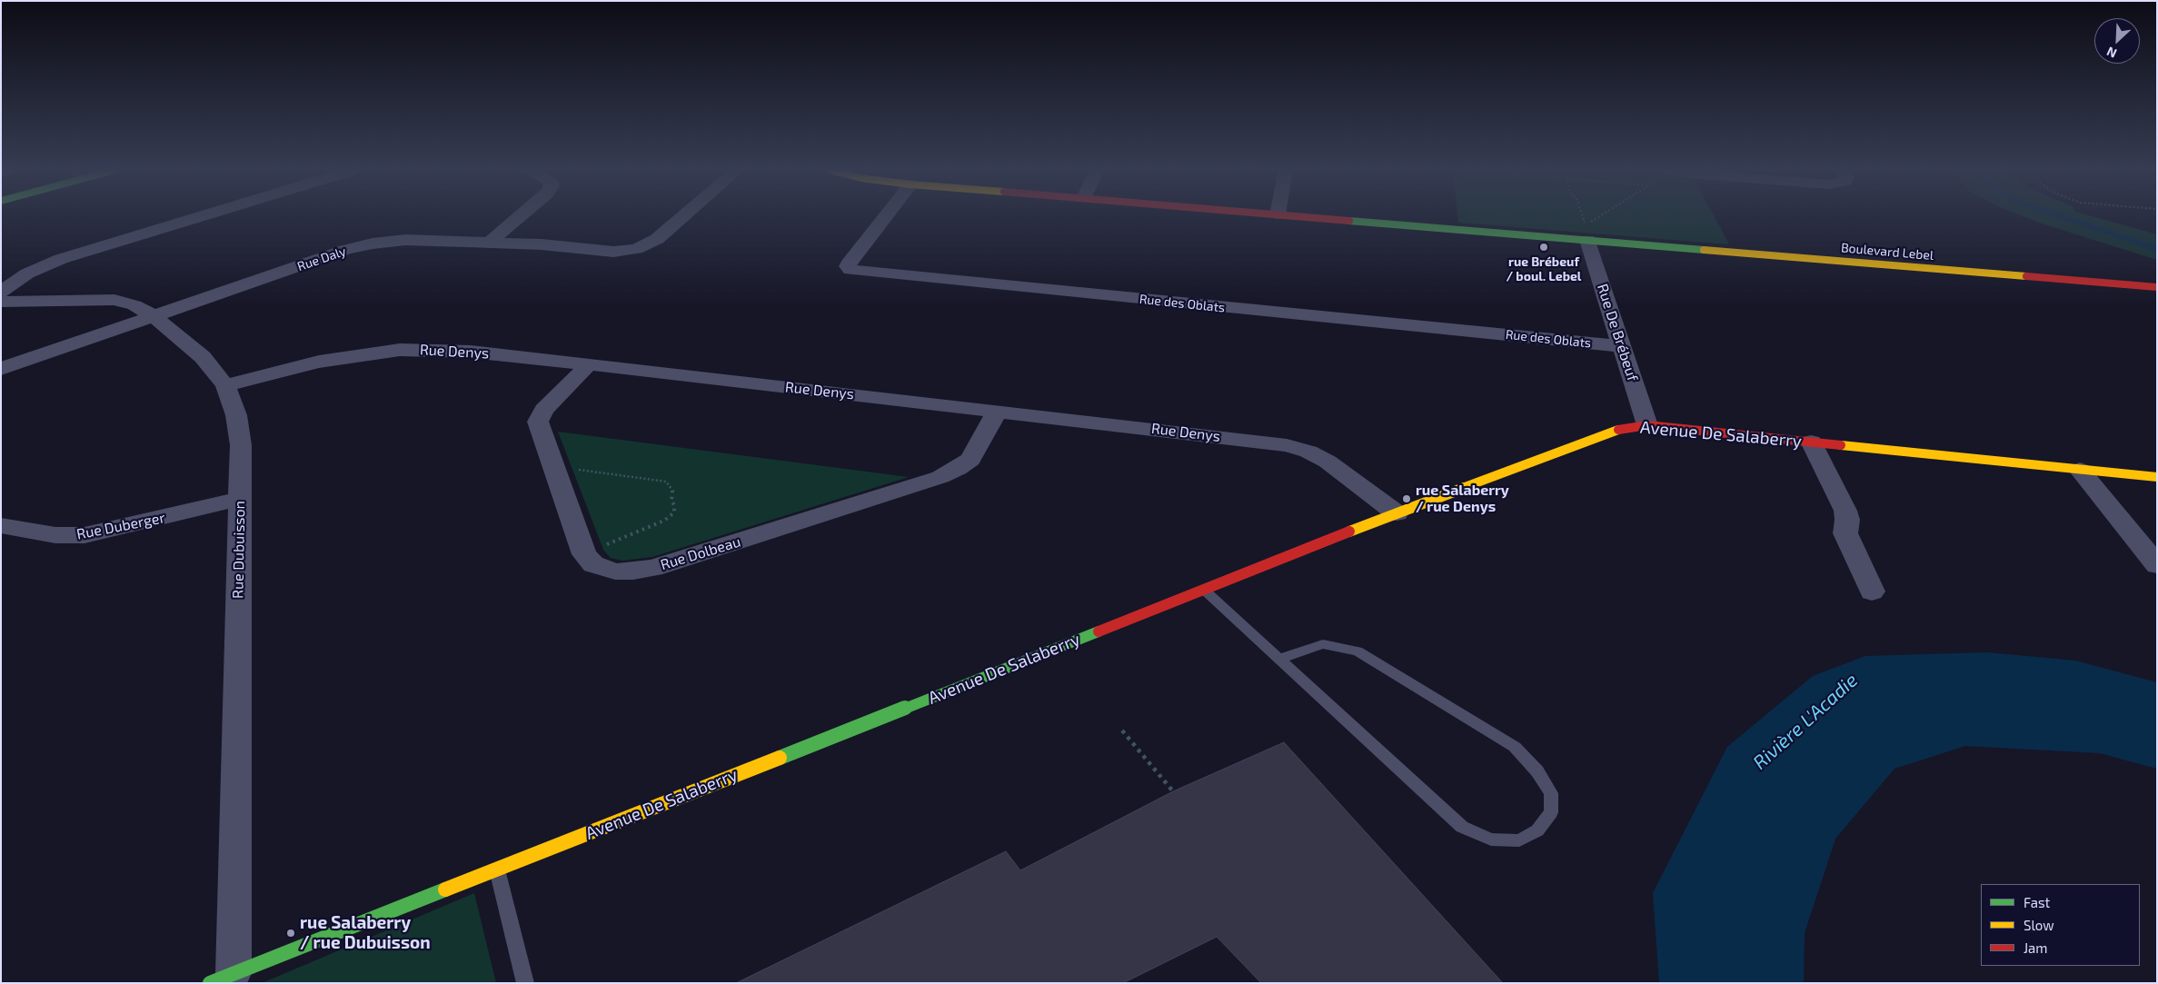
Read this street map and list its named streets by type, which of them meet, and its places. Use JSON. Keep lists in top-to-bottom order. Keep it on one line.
{"streets":{"street":["Boulevard Lebel","Rue Daly","Rue des Oblats","Rue De Brébeuf","Rue Denys","Avenue De Salaberry","Rue Duberger","Rue Dubuisson","Rue Dolbeau"]},"crossings":[["Boulevard Lebel","Rue De Brébeuf"],["Rue Daly","Rue Dubuisson"],["Rue des Oblats","Rue De Brébeuf"],["Rue De Brébeuf","Avenue De Salaberry"],["Rue Denys","Avenue De Salaberry"],["Rue Denys","Rue Dubuisson"],["Rue Denys","Rue Dolbeau"],["Avenue De Salaberry","Rue Dubuisson"],["Rue Duberger","Rue Dubuisson"]],"water":["Rivière L'Acadie"],"places":["rue Brébeuf / boul. Lebel","rue Salaberry / rue Denys","rue Salaberry / rue Dubuisson"],"legend":["Fast","Slow","Jam"],"north":"bottom left"}
